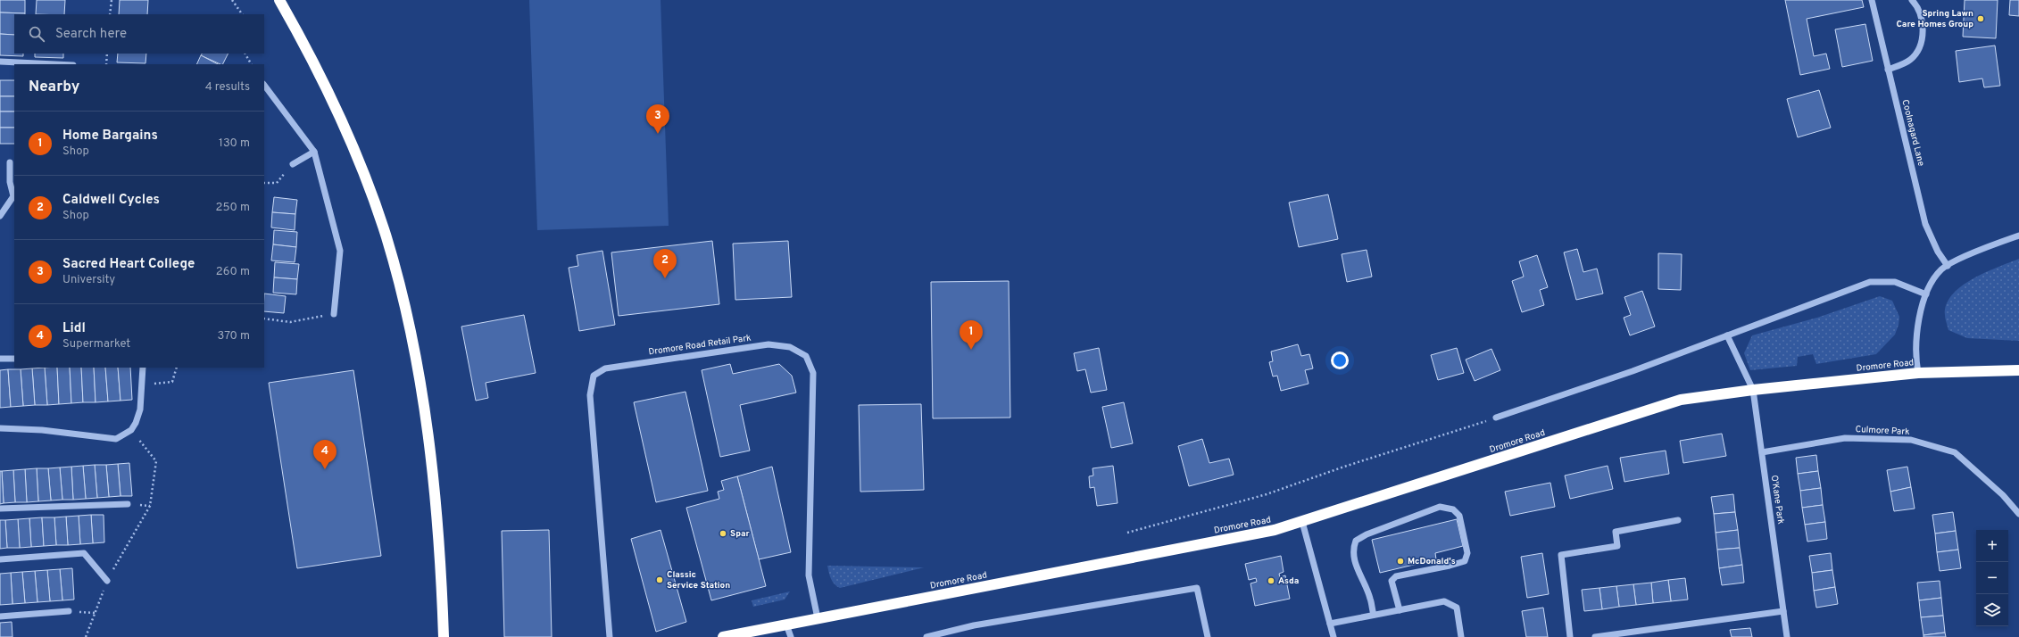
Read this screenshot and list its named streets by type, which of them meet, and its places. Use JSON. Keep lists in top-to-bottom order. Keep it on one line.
{"streets":{"highway":["Dromore Road"],"street":["Coolnagard Lane","Dromore Road Retail Park","Culmore Park","O'Kane Park"]},"crossings":[["Dromore Road Retail Park","Dromore Road"],["Dromore Road","O'Kane Park"],["Culmore Park","O'Kane Park"]],"places":["Spring Lawn Care Homes Group","Spar","McDonald's","Classic Service Station","Asda"],"page":{"search":"Search here","heading":["Nearby","4 results"],"pins":["3","2","1","4"],"list":[{"mark":"1","name":"Home Bargains","note":"Shop","value":"130 m"},{"mark":"2","name":"Caldwell Cycles","note":"Shop","value":"250 m"},{"mark":"3","name":"Sacred Heart College","note":"University","value":"260 m"},{"mark":"4","name":"Lidl","note":"Supermarket","value":"370 m"}],"map_buttons":["+","−"]}}
